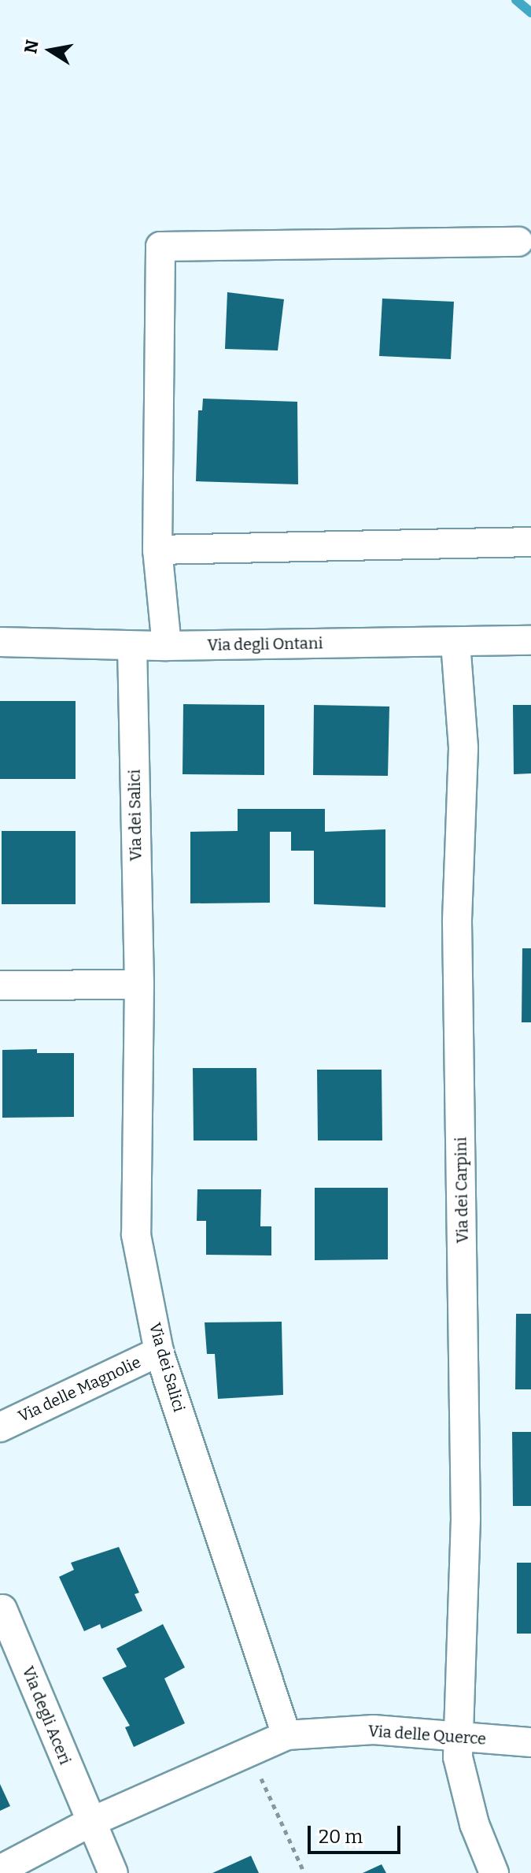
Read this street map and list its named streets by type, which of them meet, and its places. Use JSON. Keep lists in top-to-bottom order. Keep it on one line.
{"streets":{"street":["Via degli Ontani","Via dei Salici","Via dei Carpini","Via delle Magnolie","Via degli Aceri","Via delle Querce"]},"crossings":[["Via degli Ontani","Via dei Salici"],["Via degli Ontani","Via dei Carpini"],["Via dei Salici","Via delle Magnolie"],["Via dei Salici","Via delle Querce"],["Via dei Carpini","Via delle Querce"]],"scale_bar":"20 m","north":"left"}
